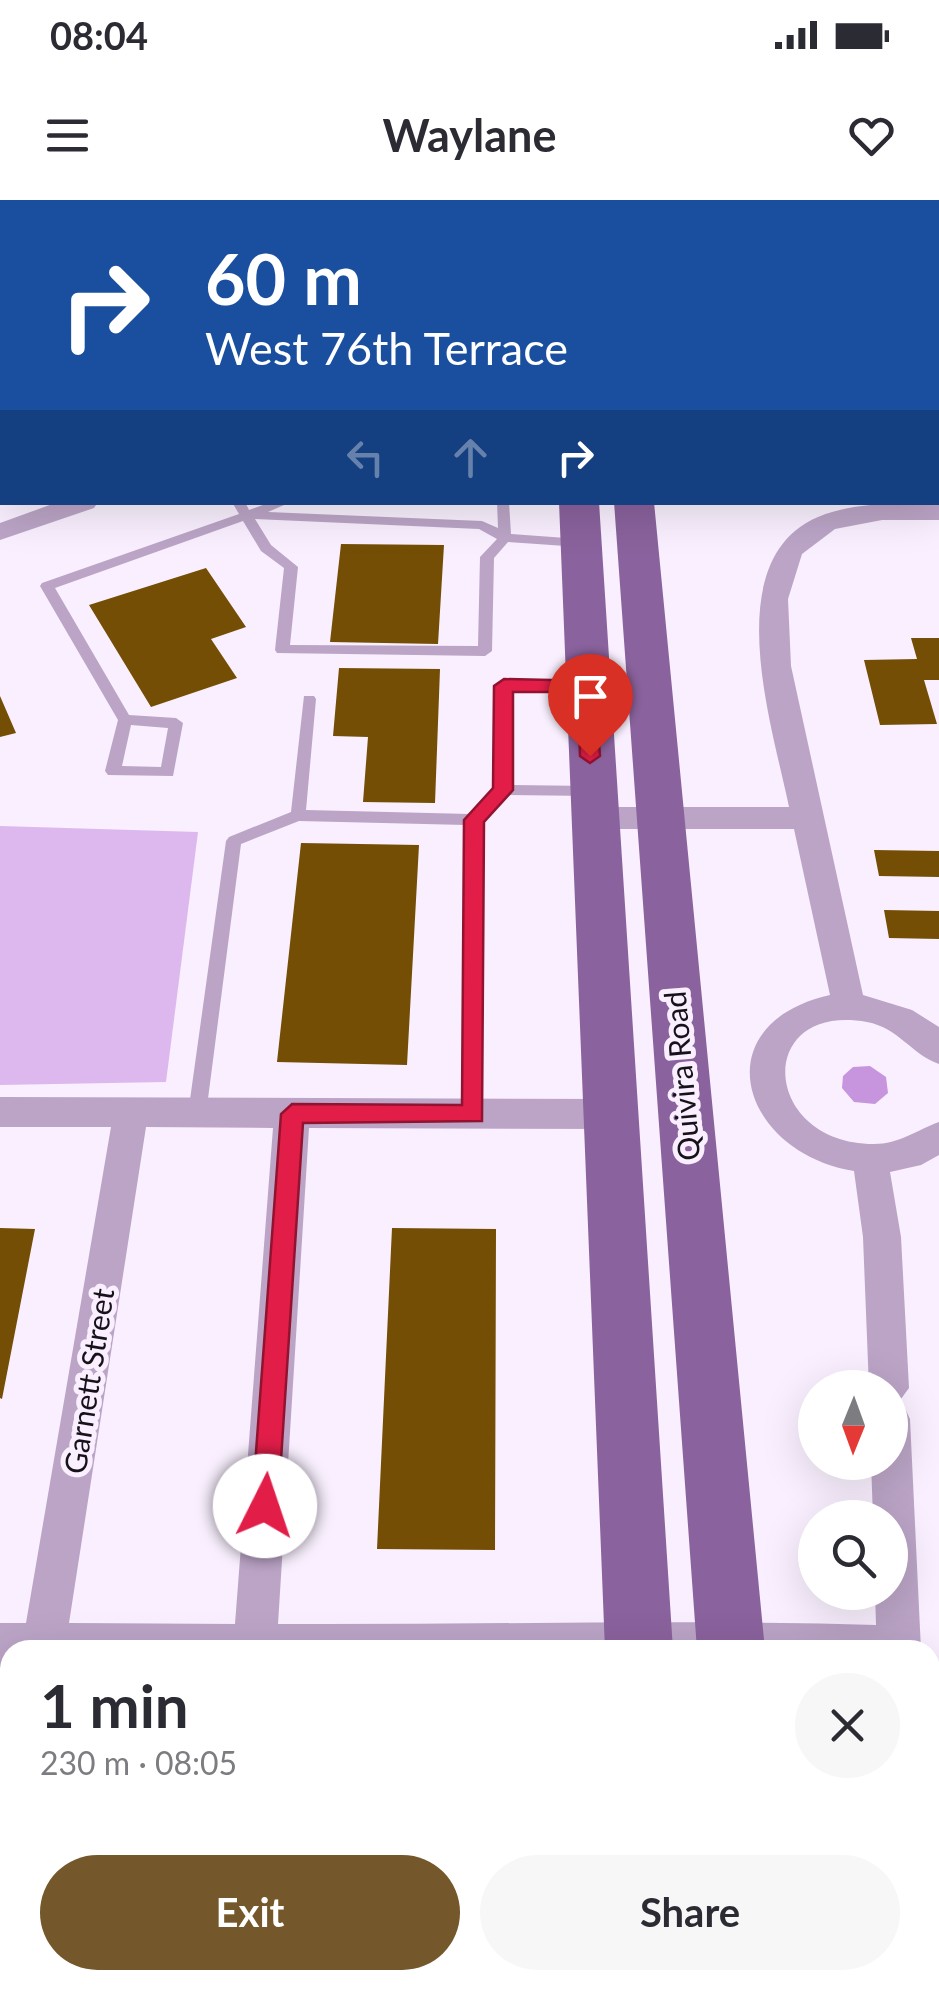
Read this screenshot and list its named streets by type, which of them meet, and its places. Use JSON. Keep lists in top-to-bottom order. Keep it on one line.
{"streets":{"main road":["Quivira Road"],"street":["Garnett Street"]},"north":"bottom","page":{"status":"08:04","header":"Waylane","turn":["60 m","West 76th Terrace"],"heading":["1 min","230 m · 08:05"],"buttons":["Exit","Share"]}}
